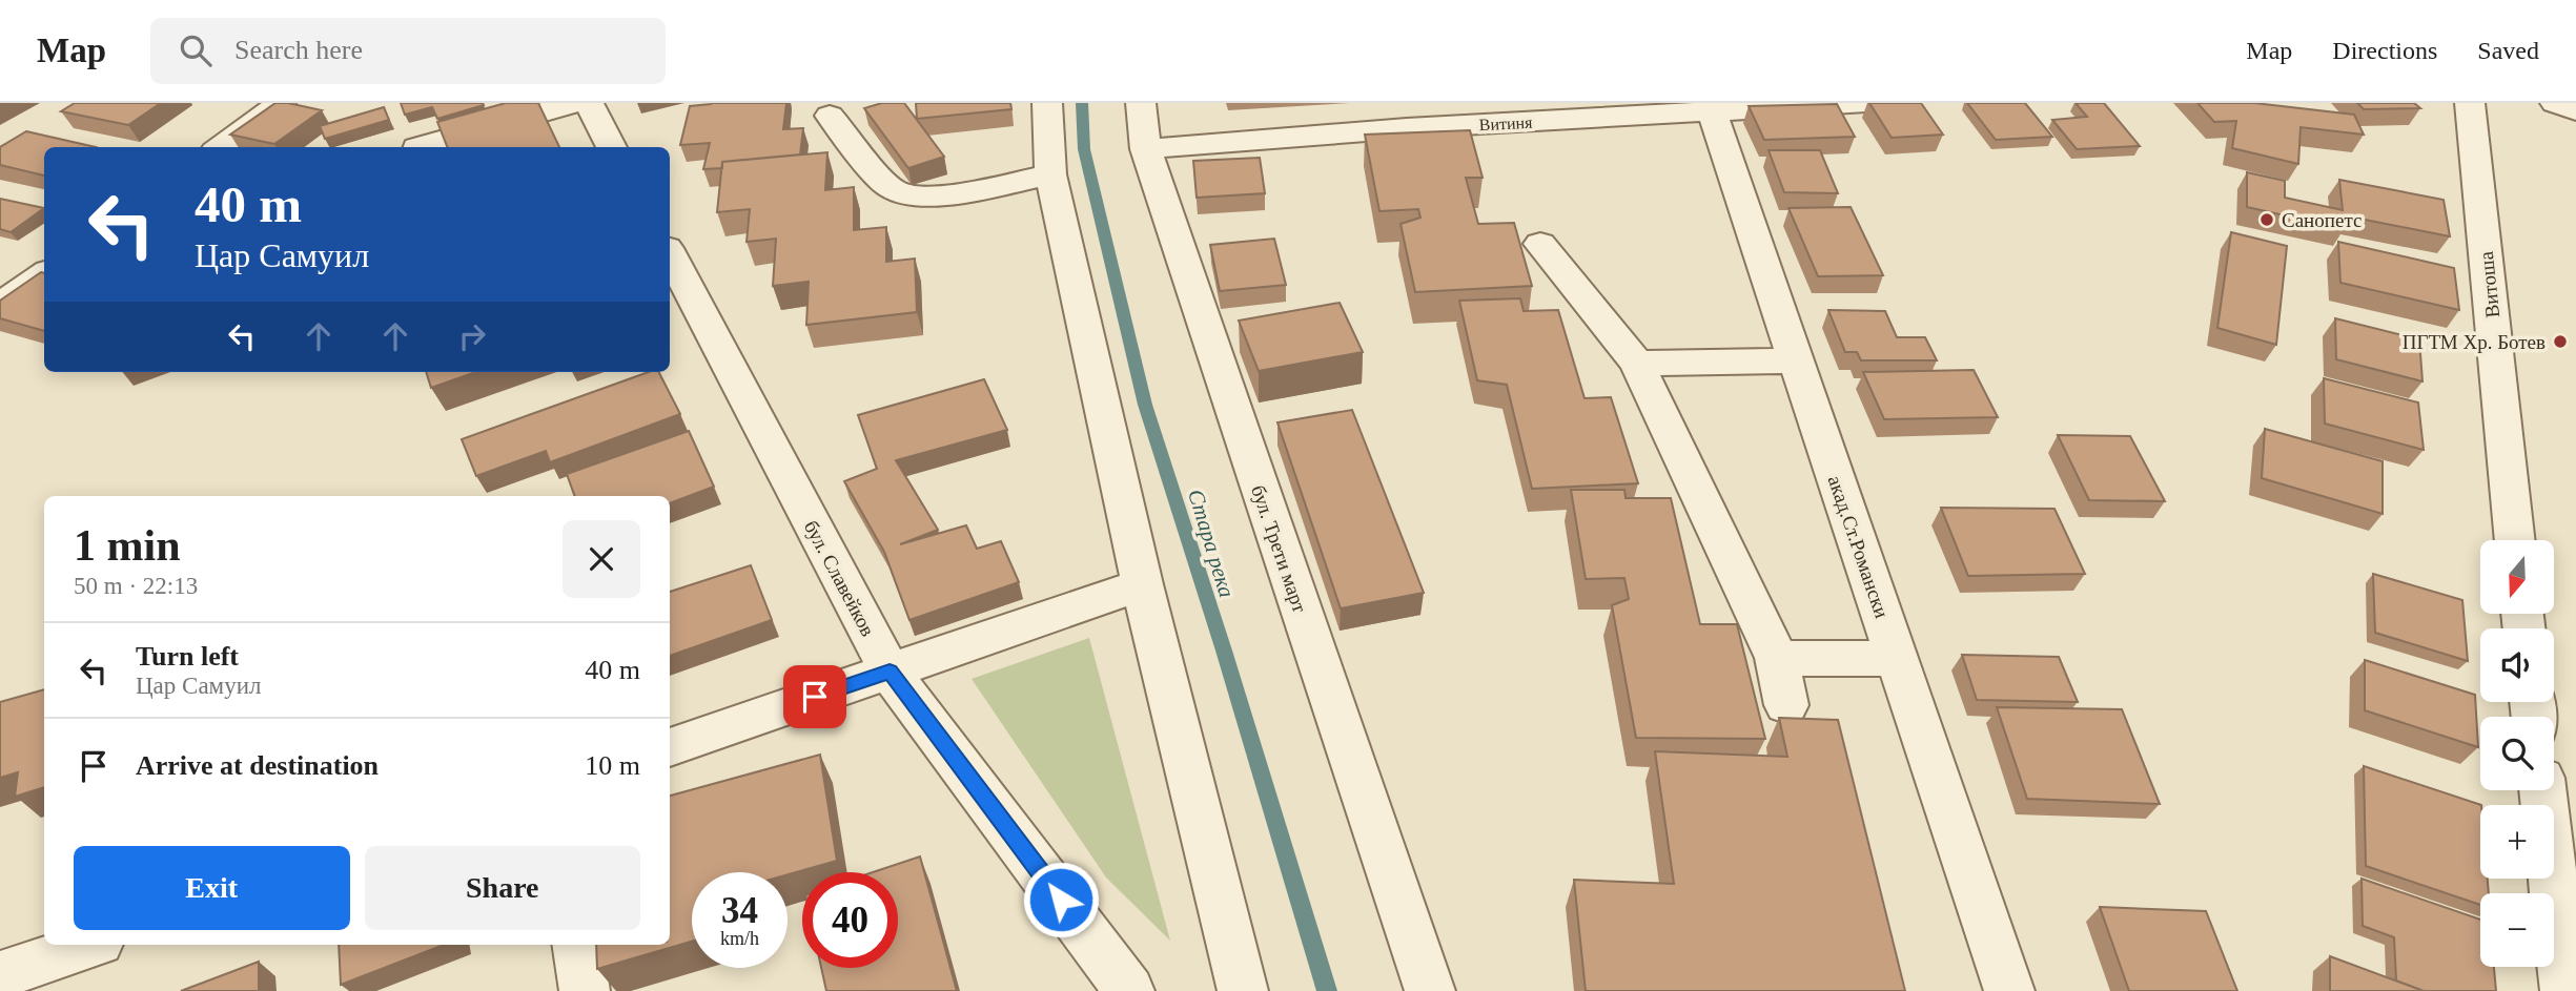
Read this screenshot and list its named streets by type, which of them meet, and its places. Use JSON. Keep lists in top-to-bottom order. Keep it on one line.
{"streets":{"street":["Витиня","Витоша","акад.Ст.Романски","бул. Трети март","бул. Славейков"]},"crossings":[["Витиня","акад.Ст.Романски"],["Витиня","бул. Трети март"]],"water":["Стара река"],"places":["Санопетс","ПГТМ Хр. Ботев"],"north":"bottom","page":{"header":"Map","search":"Search here","nav":["Map","Directions","Saved"],"turn":["40 m","Цар Самуил"],"heading":["1 min","50 m · 22:13"],"map_buttons":["+","−"],"list":[{"name":"Turn left","note":"Цар Самуил","value":"40 m"},{"name":"Arrive at destination","value":"10 m"}],"buttons":["Exit","Share"],"speed":"34 km/h","limit":"40"}}
